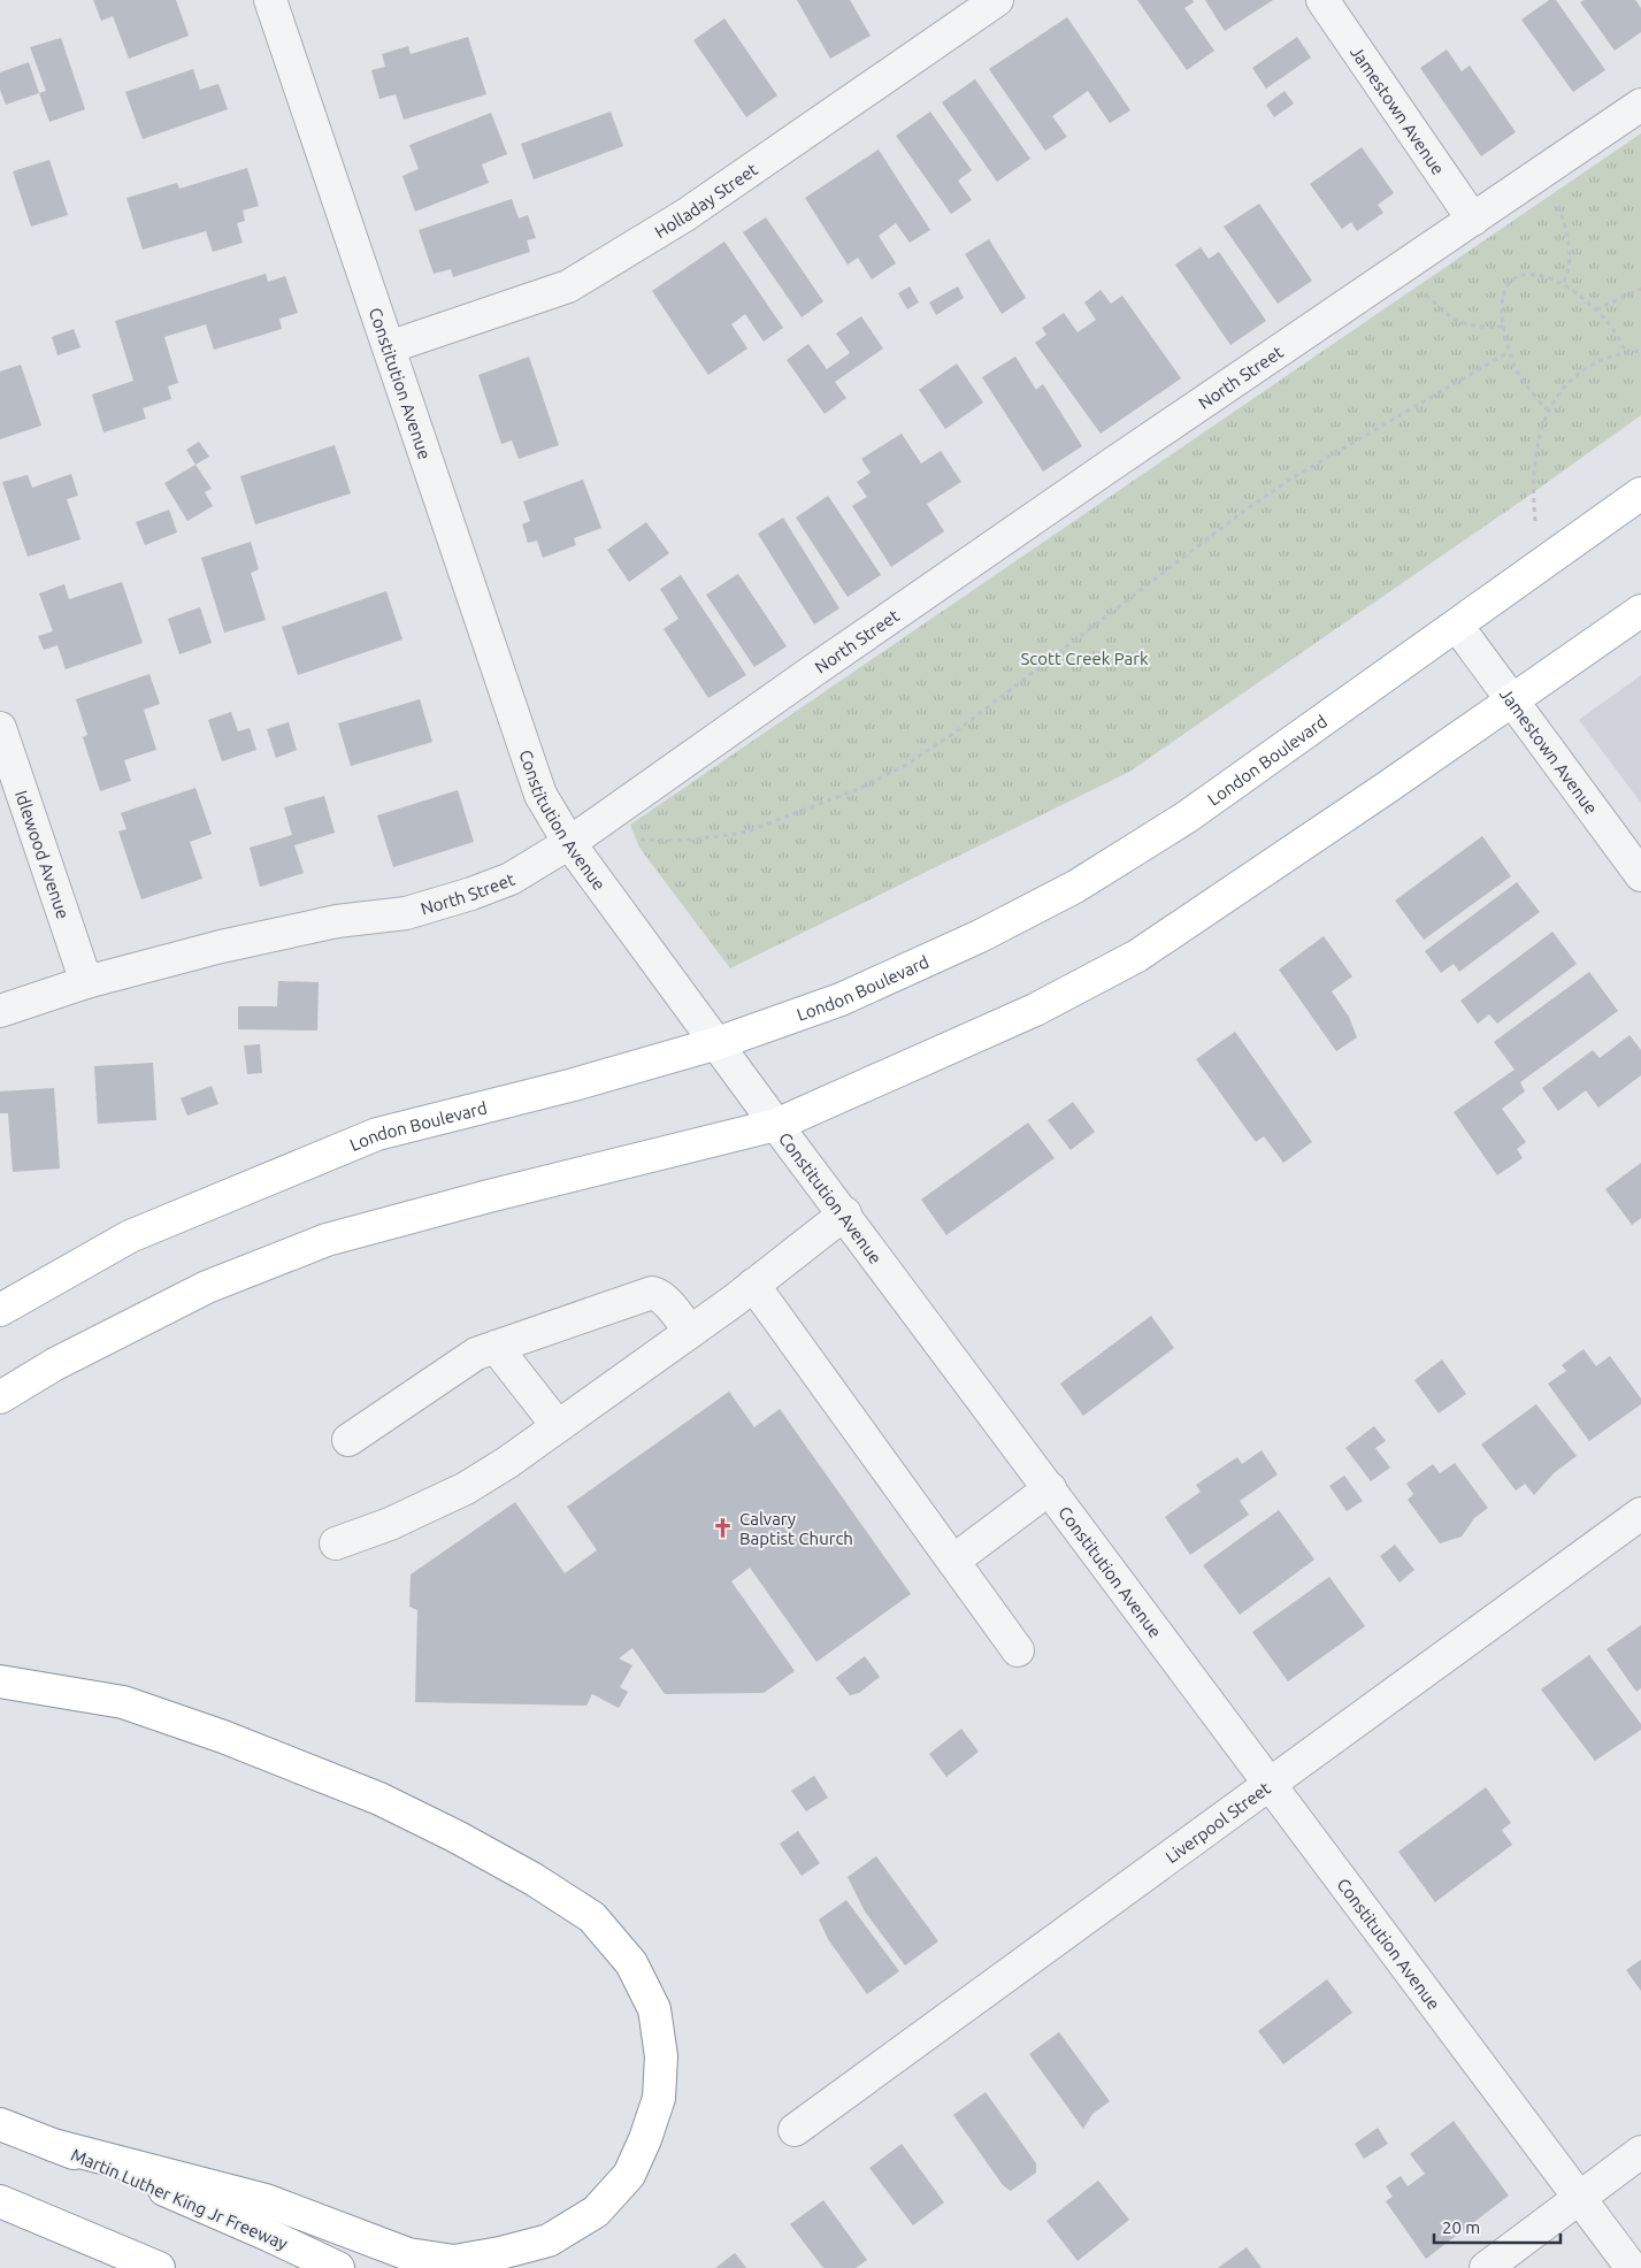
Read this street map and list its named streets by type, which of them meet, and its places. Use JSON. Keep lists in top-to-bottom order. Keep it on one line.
{"streets":{"main road":["London Boulevard","Martin Luther King Jr Freeway"],"street":["Jamestown Avenue","Holladay Street","North Street","Constitution Avenue","Idlewood Avenue","Liverpool Street"]},"crossings":[["Jamestown Avenue","North Street"],["Jamestown Avenue","London Boulevard"],["Holladay Street","Constitution Avenue"],["North Street","Constitution Avenue"],["North Street","Idlewood Avenue"],["Constitution Avenue","London Boulevard"],["Constitution Avenue","Liverpool Street"]],"parks":["Scott Creek Park"],"places":{"church":["Calvary Baptist Church"]},"scale_bar":"20 m"}
